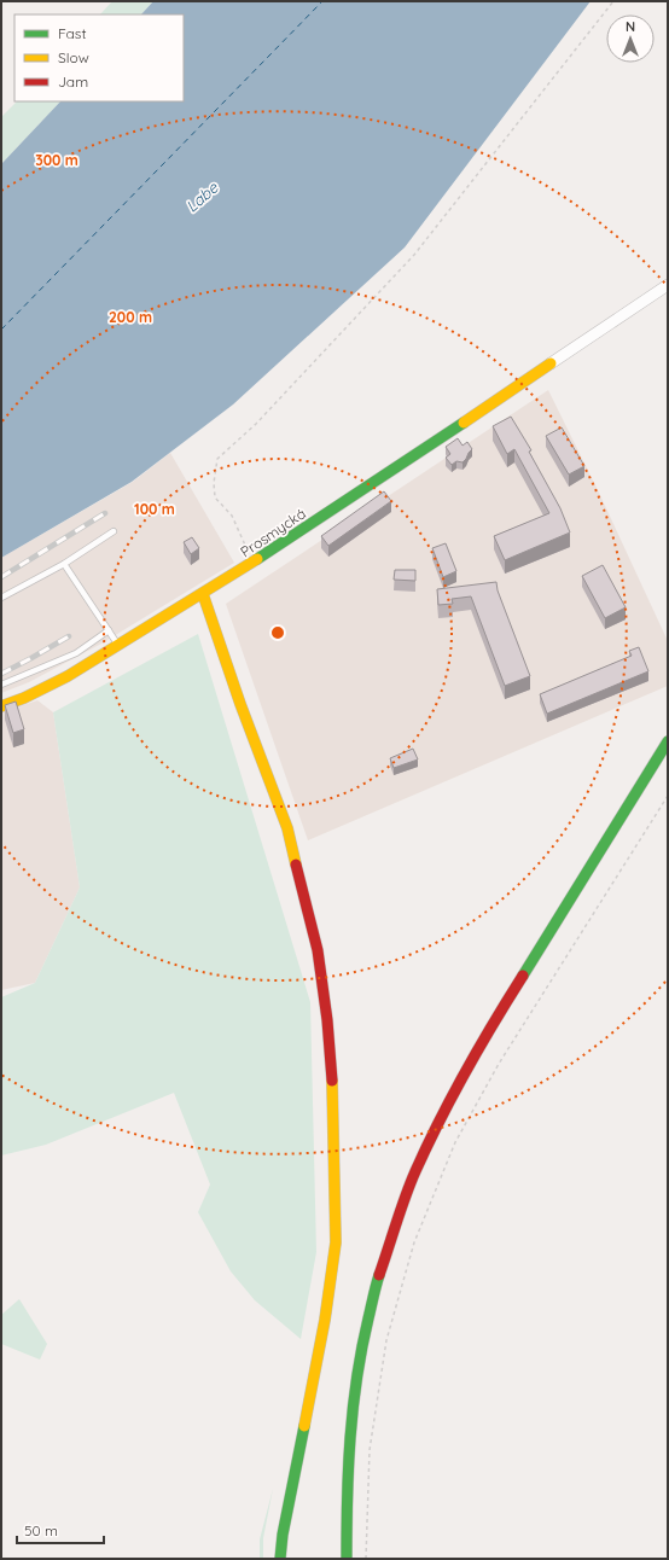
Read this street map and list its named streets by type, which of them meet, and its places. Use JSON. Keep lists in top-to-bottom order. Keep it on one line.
{"streets":{"street":["Prosmycká"]},"water":["Labe"],"legend":["Fast","Slow","Jam"],"scale_bar":"50 m","north":"top","rings":["300 m","200 m","100 m"]}
